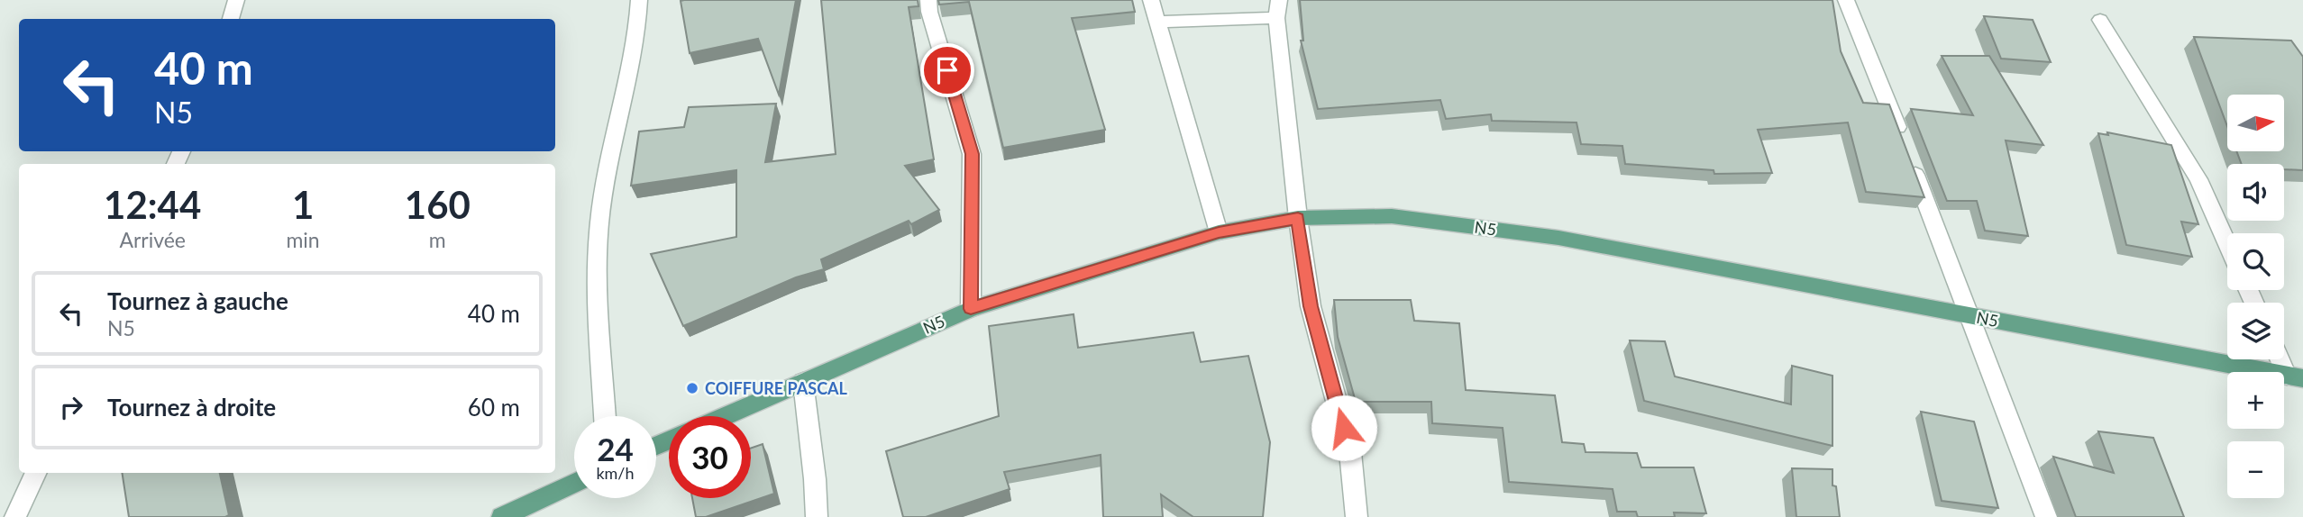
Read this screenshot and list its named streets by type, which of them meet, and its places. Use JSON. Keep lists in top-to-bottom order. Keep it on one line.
{"streets":{"main road":["N5"]},"places":["COIFFURE PASCAL"],"north":"right","page":{"turn":["40 m","N5"],"map_buttons":["+","−"],"eta":["12:44","Arrivée","1","min","160","m"],"list":[{"name":"Tournez à gauche","note":"N5","value":"40 m"},{"name":"Tournez à droite","value":"60 m"}],"speed":"24 km/h","limit":"30"}}
